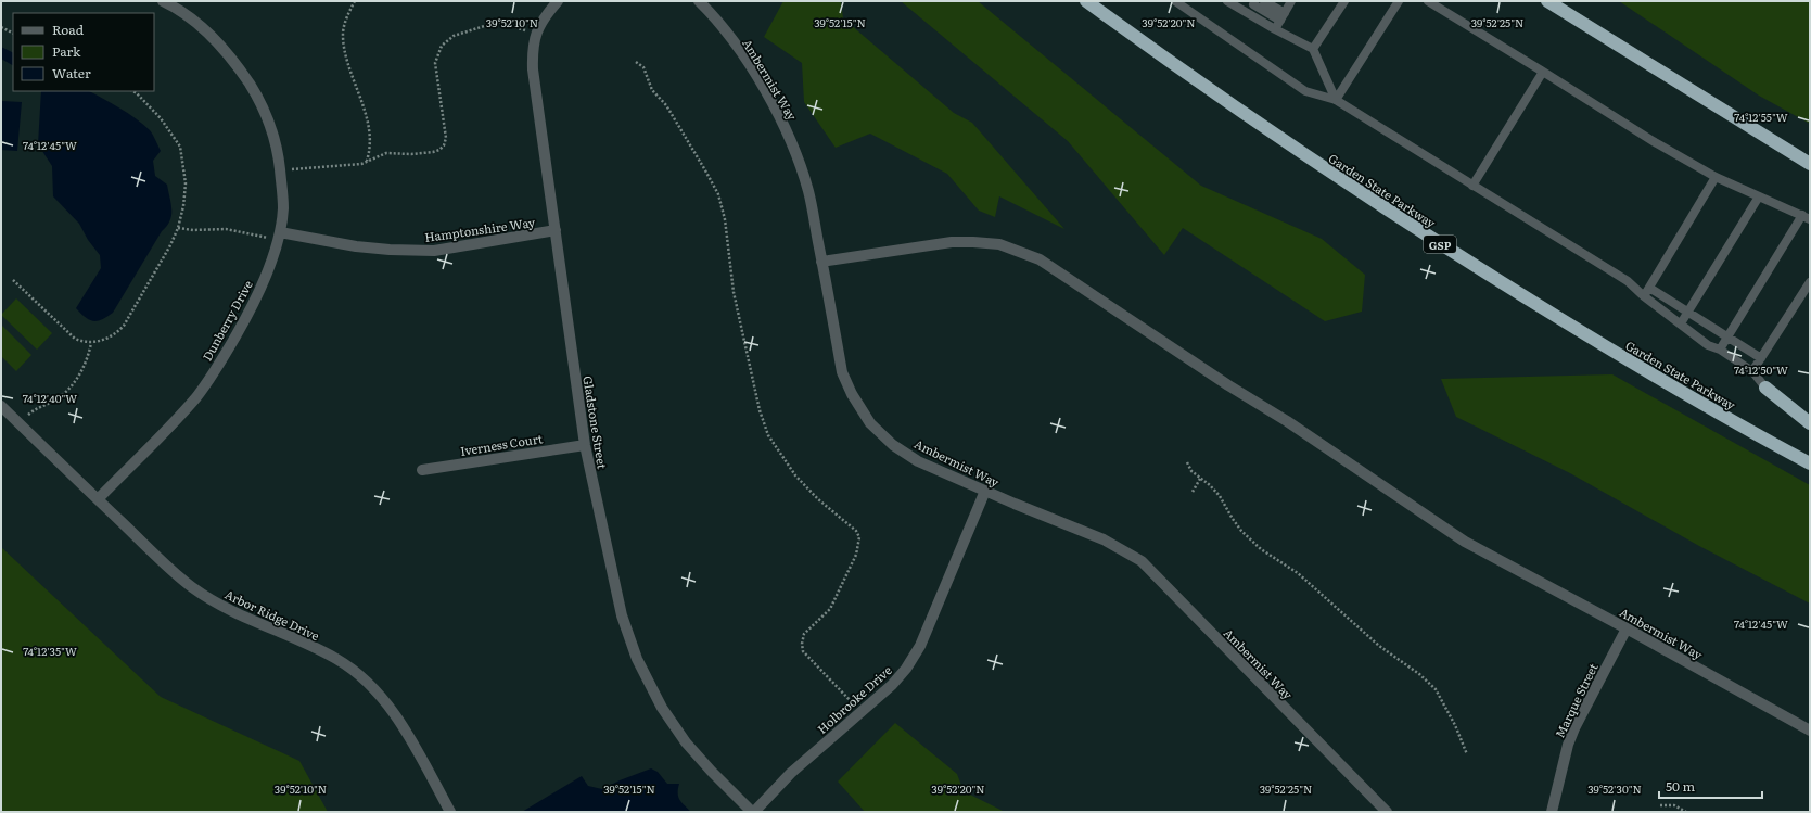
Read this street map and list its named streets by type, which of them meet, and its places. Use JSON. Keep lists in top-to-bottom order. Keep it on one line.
{"streets":{"highway":["Garden State Parkway","GSP"],"street":["Ambermist Way","Hamptonshire Way","Dunberry Drive","Gladstone Street","Iverness Court","Arbor Ridge Drive","Holbrooke Drive","Marque Street"]},"crossings":[["Ambermist Way","Holbrooke Drive"],["Ambermist Way","Marque Street"],["Hamptonshire Way","Dunberry Drive"],["Hamptonshire Way","Gladstone Street"],["Dunberry Drive","Arbor Ridge Drive"],["Gladstone Street","Iverness Court"],["Gladstone Street","Holbrooke Drive"]],"legend":["Road","Park","Water"],"scale_bar":"50 m","coordinates":["39°52'10\"N","39°52'15\"N","39°52'20\"N","39°52'25\"N","74°12'55\"W","74°12'45\"W","74°12'50\"W","74°12'40\"W","74°12'35\"W","39°52'30\"N"]}
